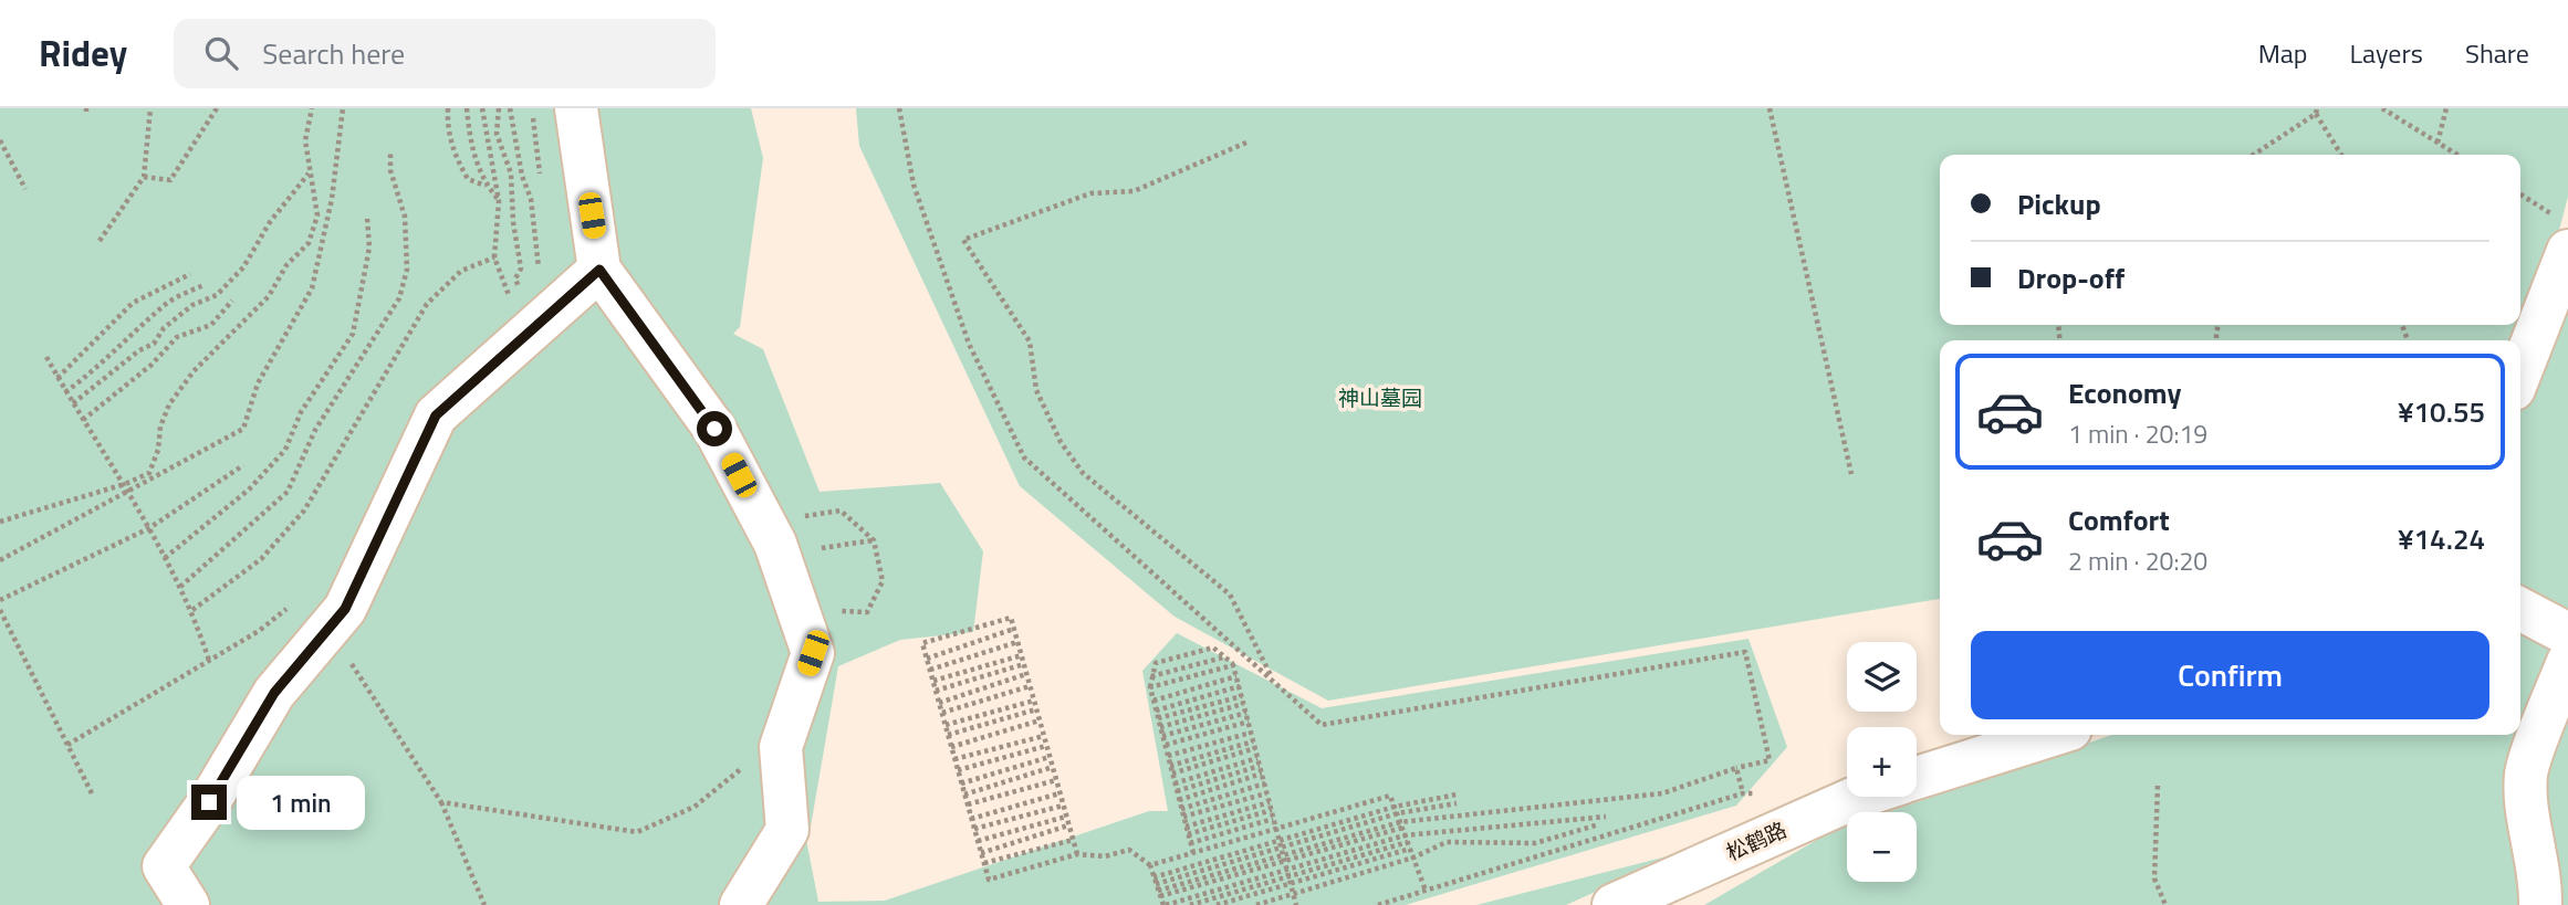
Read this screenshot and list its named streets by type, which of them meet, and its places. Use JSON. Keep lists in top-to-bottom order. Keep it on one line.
{"streets":{"street":["松鹤路"]},"parks":["神山墓园"],"page":{"header":"Ridey","search":"Search here","nav":["Map","Layers","Share"],"banner":["Pickup","Drop-off"],"list":[{"name":"Economy","note":"1 min · 20:19","value":"¥10.55"},{"name":"Comfort","note":"2 min · 20:20","value":"¥14.24"}],"buttons":"Confirm","map_buttons":["+","−"],"bubble":"1 min"}}
